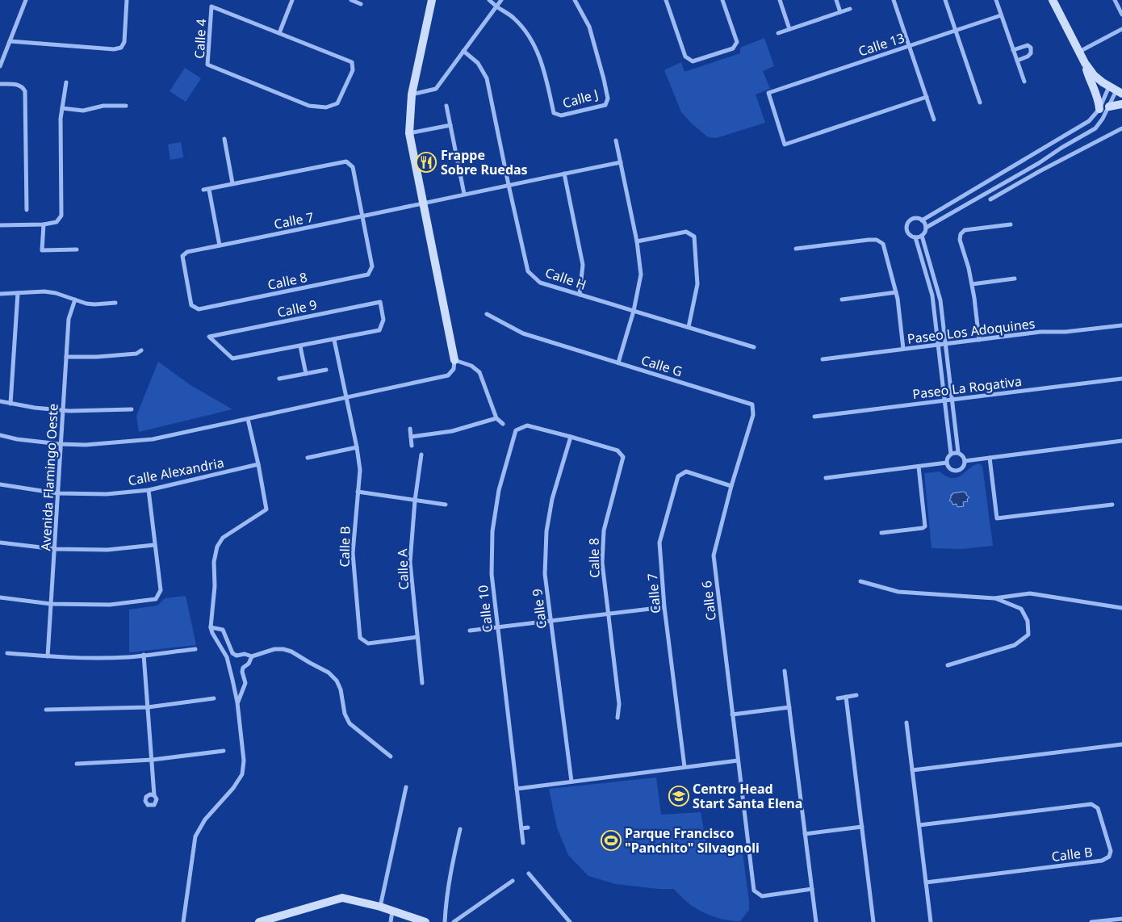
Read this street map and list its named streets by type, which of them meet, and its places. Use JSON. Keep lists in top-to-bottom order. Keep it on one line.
{"streets":{"street":["Calle 4","Calle 13","Calle J","Calle 7","Calle H","Calle 8","Calle 9","Paseo Los Adoquines","Calle G","Paseo La Rogativa","Calle Alexandria","Avenida Flamingo Oeste","Calle B","Calle A","Calle 6","Calle 10"]},"crossings":[["Calle 7","Calle H"],["Calle 7","Calle 8"],["Calle 7","Calle G"],["Calle 7","Calle 6"],["Calle 8","Calle 9"],["Calle 8","Calle 10"],["Calle 9","Calle 10"],["Calle G","Calle 6"],["Calle Alexandria","Avenida Flamingo Oeste"],["Calle B","Calle A"]],"places":{"restaurant":["Frappe Sobre Ruedas"],"school or university":["Centro Head Start Santa Elena"],"sports":["Parque Francisco \"Panchito\" Silvagnoli"]}}
